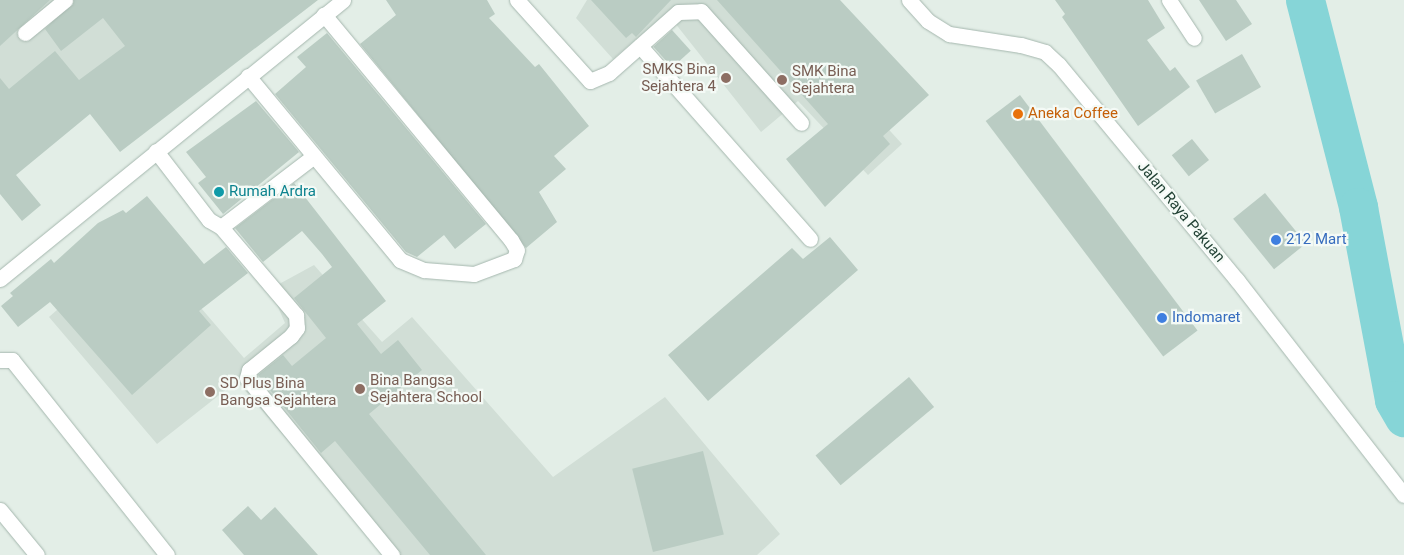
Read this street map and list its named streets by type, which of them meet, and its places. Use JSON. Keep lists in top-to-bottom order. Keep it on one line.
{"streets":{"street":["Jalan Raya Pakuan"]},"places":["SMKS Bina Sejahtera 4","SMK Bina Sejahtera","Aneka Coffee","Rumah Ardra","212 Mart","Indomaret","Bina Bangsa Sejahtera School","SD Plus Bina Bangsa Sejahtera"]}
